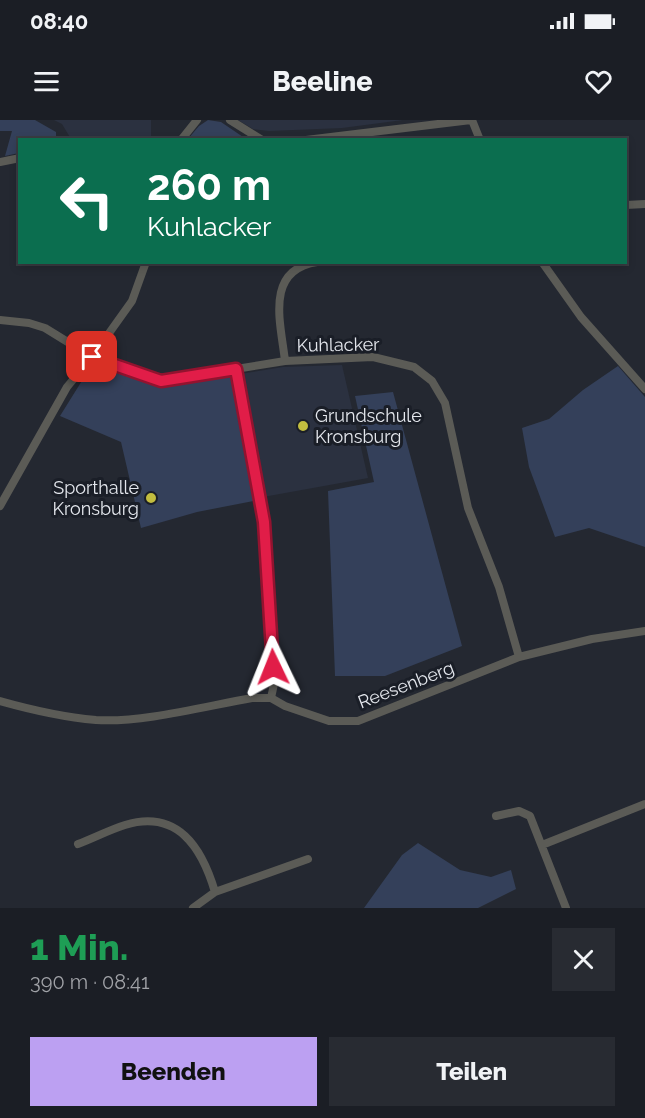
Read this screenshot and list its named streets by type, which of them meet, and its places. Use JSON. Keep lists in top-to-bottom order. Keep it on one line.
{"streets":{"street":["Kuhlacker","Reesenberg"]},"crossings":[["Kuhlacker","Reesenberg"]],"places":["Grundschule Kronsburg","Sporthalle Kronsburg"],"page":{"status":"08:40","header":"Beeline","turn":["260 m","Kuhlacker"],"heading":["1 Min.","390 m · 08:41"],"buttons":["Beenden","Teilen"]}}
